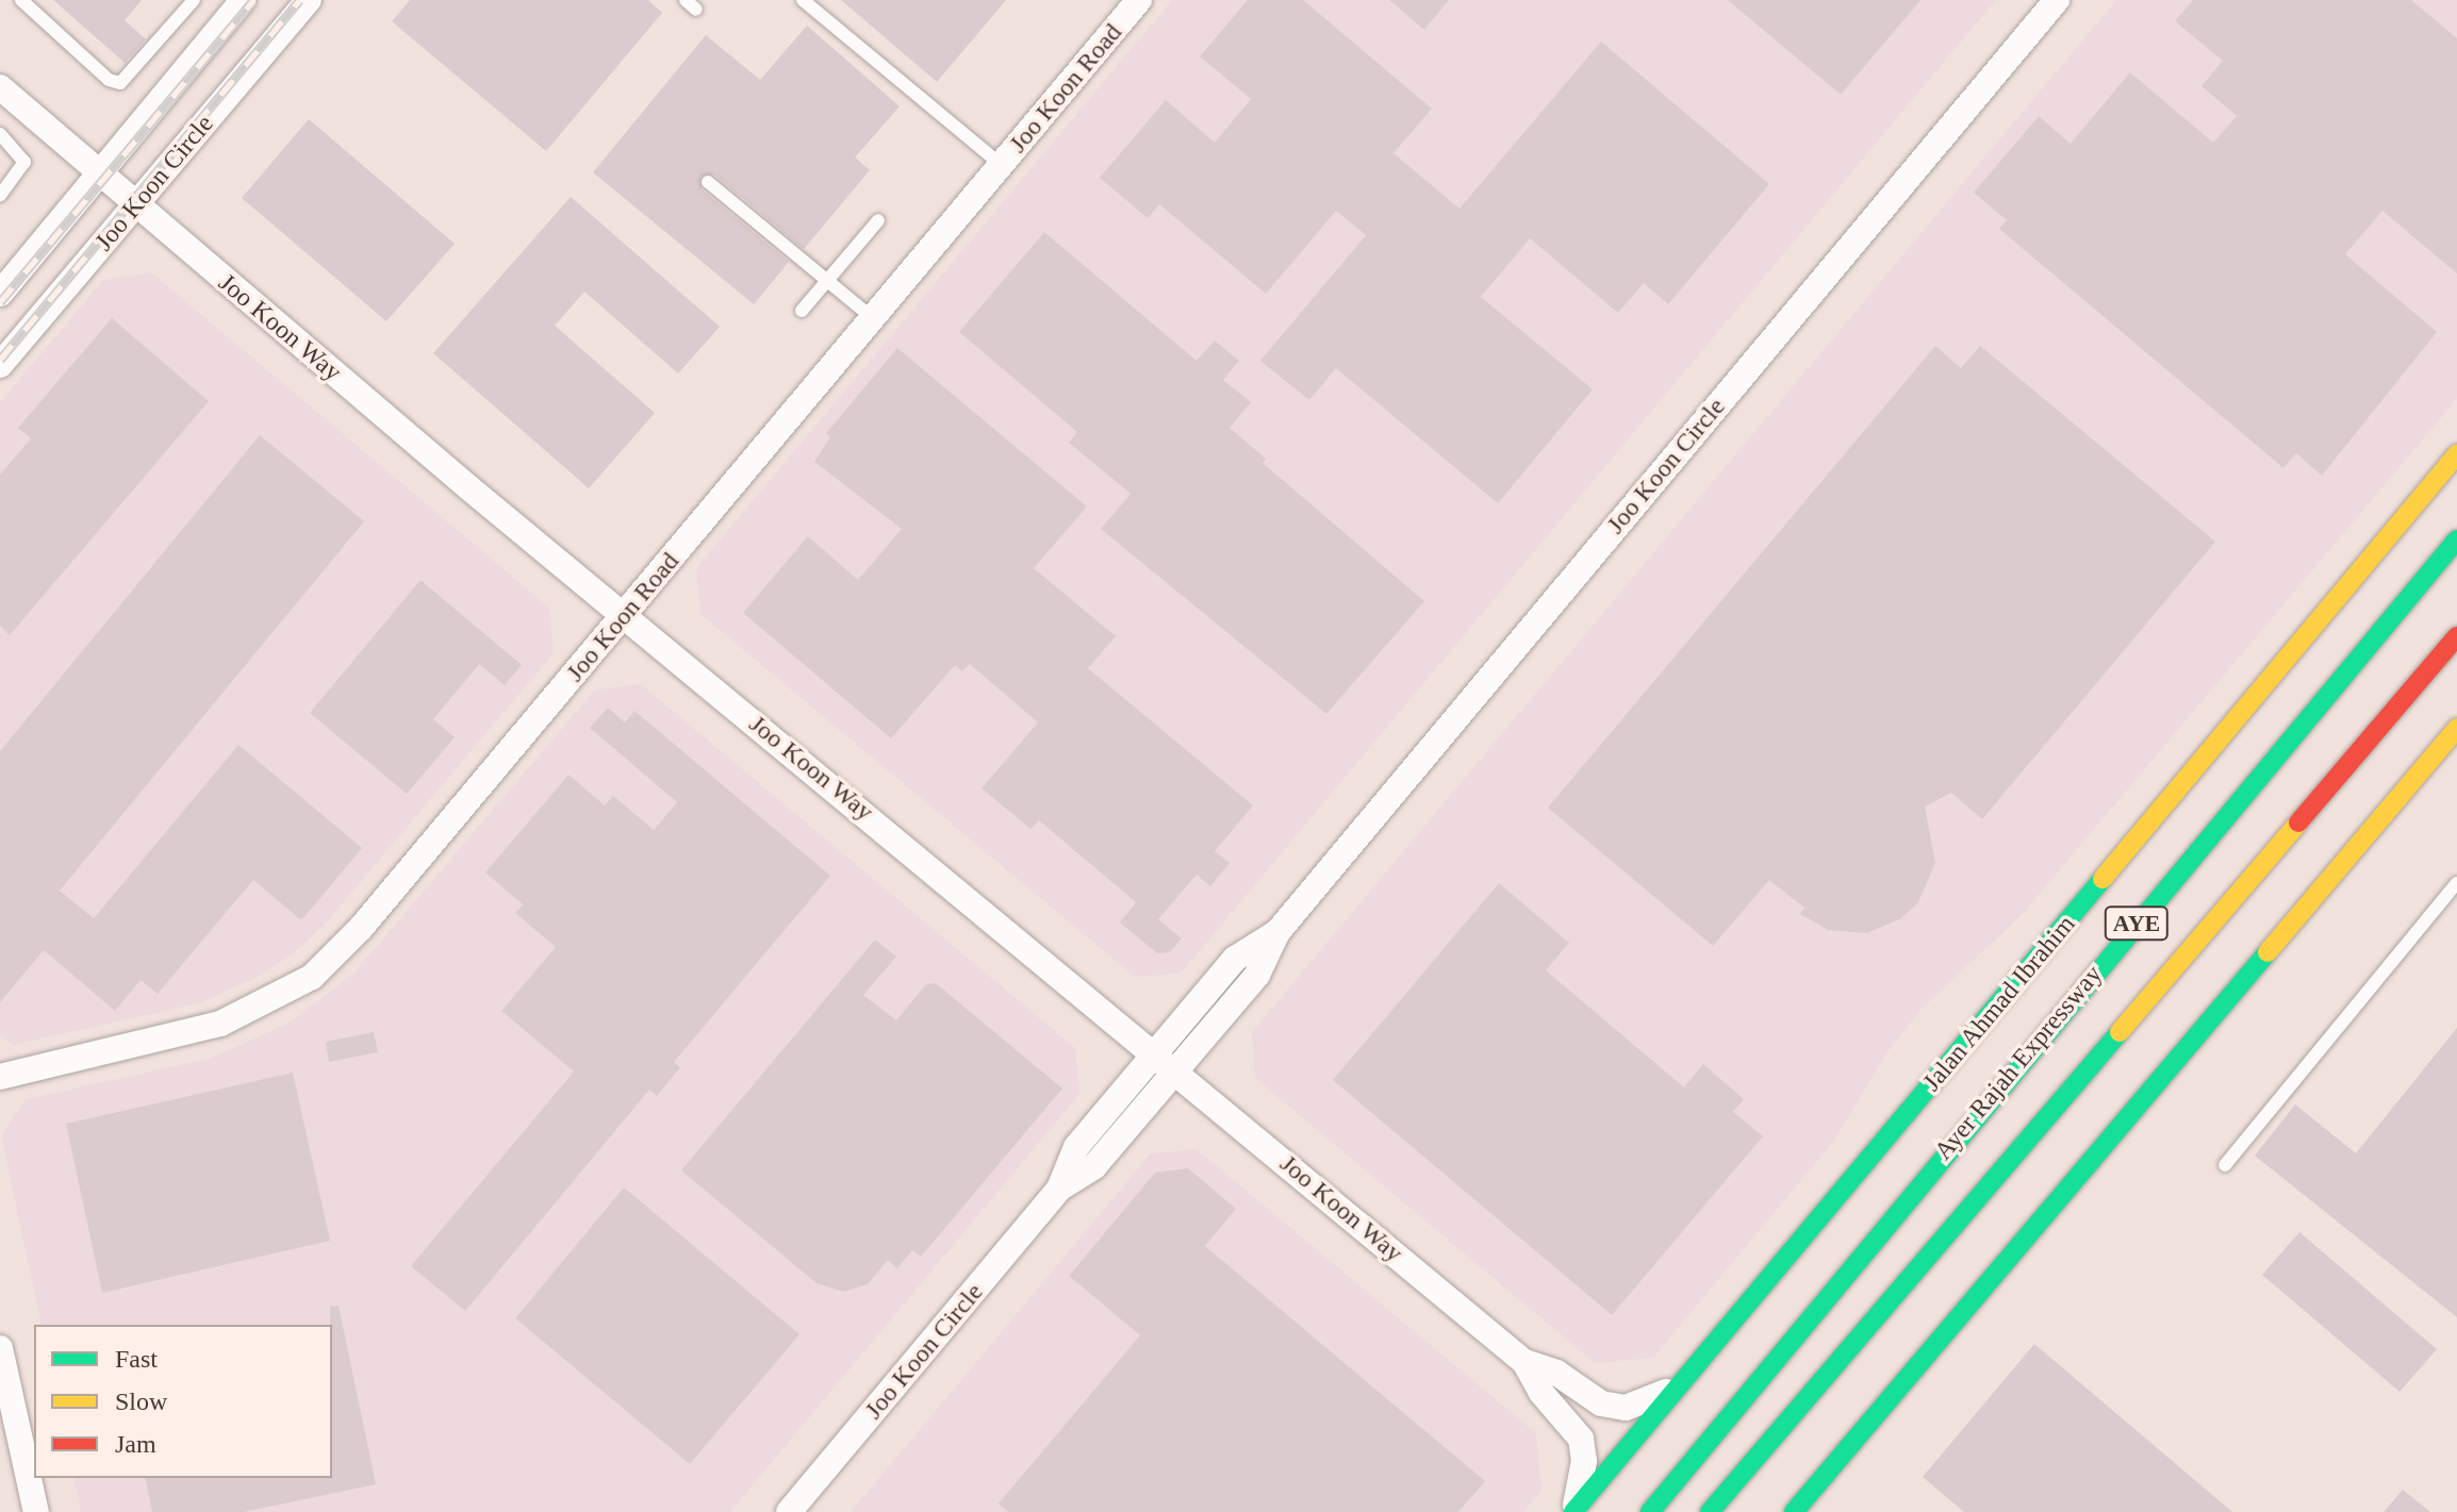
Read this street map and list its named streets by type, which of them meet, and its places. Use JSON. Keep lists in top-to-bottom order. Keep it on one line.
{"streets":{"main road":["AYE","Jalan Ahmad Ibrahim","Ayer Rajah Expressway"],"street":["Joo Koon Road","Joo Koon Circle","Joo Koon Way"]},"crossings":[["Joo Koon Road","Joo Koon Way"],["Joo Koon Circle","Joo Koon Way"],["Joo Koon Way","Jalan Ahmad Ibrahim"]],"legend":["Fast","Slow","Jam"]}
